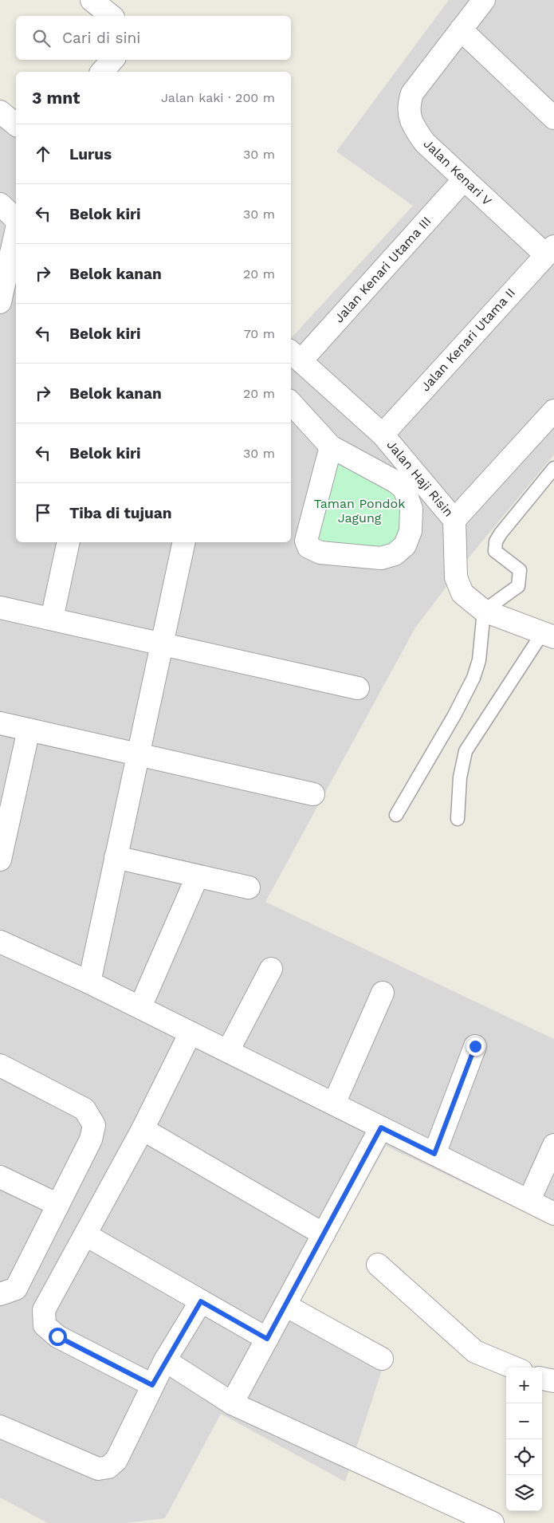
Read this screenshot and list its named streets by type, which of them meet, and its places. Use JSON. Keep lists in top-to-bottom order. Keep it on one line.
{"streets":{"street":["Jalan Kenari V","Jalan Kenari Utama III","Jalan Kenari Utama II","Jalan Haji Risin"]},"crossings":[["Jalan Kenari V","Jalan Kenari Utama III"],["Jalan Kenari V","Jalan Kenari Utama II"],["Jalan Kenari Utama III","Jalan Haji Risin"],["Jalan Kenari Utama II","Jalan Haji Risin"]],"parks":["Taman Pondok Jagung"],"page":{"search":"Cari di sini","heading":["3 mnt","Jalan kaki · 200 m"],"list":[["Lurus","30 m"],["Belok kiri","30 m"],["Belok kanan","20 m"],["Belok kiri","70 m"],["Belok kanan","20 m"],["Belok kiri","30 m"],"Tiba di tujuan"],"map_buttons":["+","−"]}}
